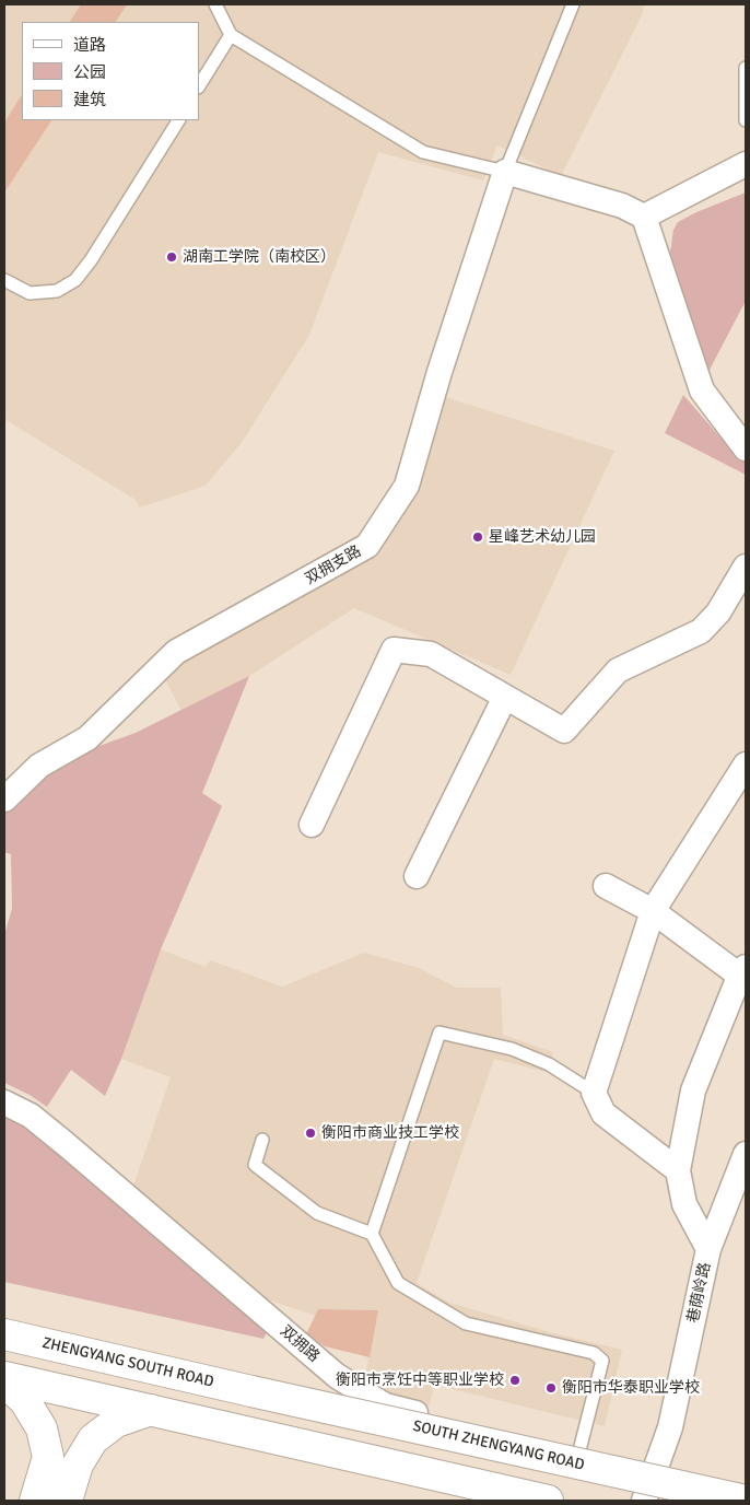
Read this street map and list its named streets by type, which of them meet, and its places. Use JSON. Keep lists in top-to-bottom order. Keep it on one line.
{"streets":{"main road":["ZHENGYANG SOUTH ROAD","SOUTH ZHENGYANG ROAD"],"street":["双拥支路","巷荫岭路","双拥路"]},"crossings":[["巷荫岭路","双拥路"],["ZHENGYANG SOUTH ROAD","SOUTH ZHENGYANG ROAD"]],"places":["湖南工学院（南校区）","星峰艺术幼儿园","衡阳市商业技工学校","衡阳市烹饪中等职业学校","衡阳市华泰职业学校"],"legend":["道路","公园","建筑"]}
